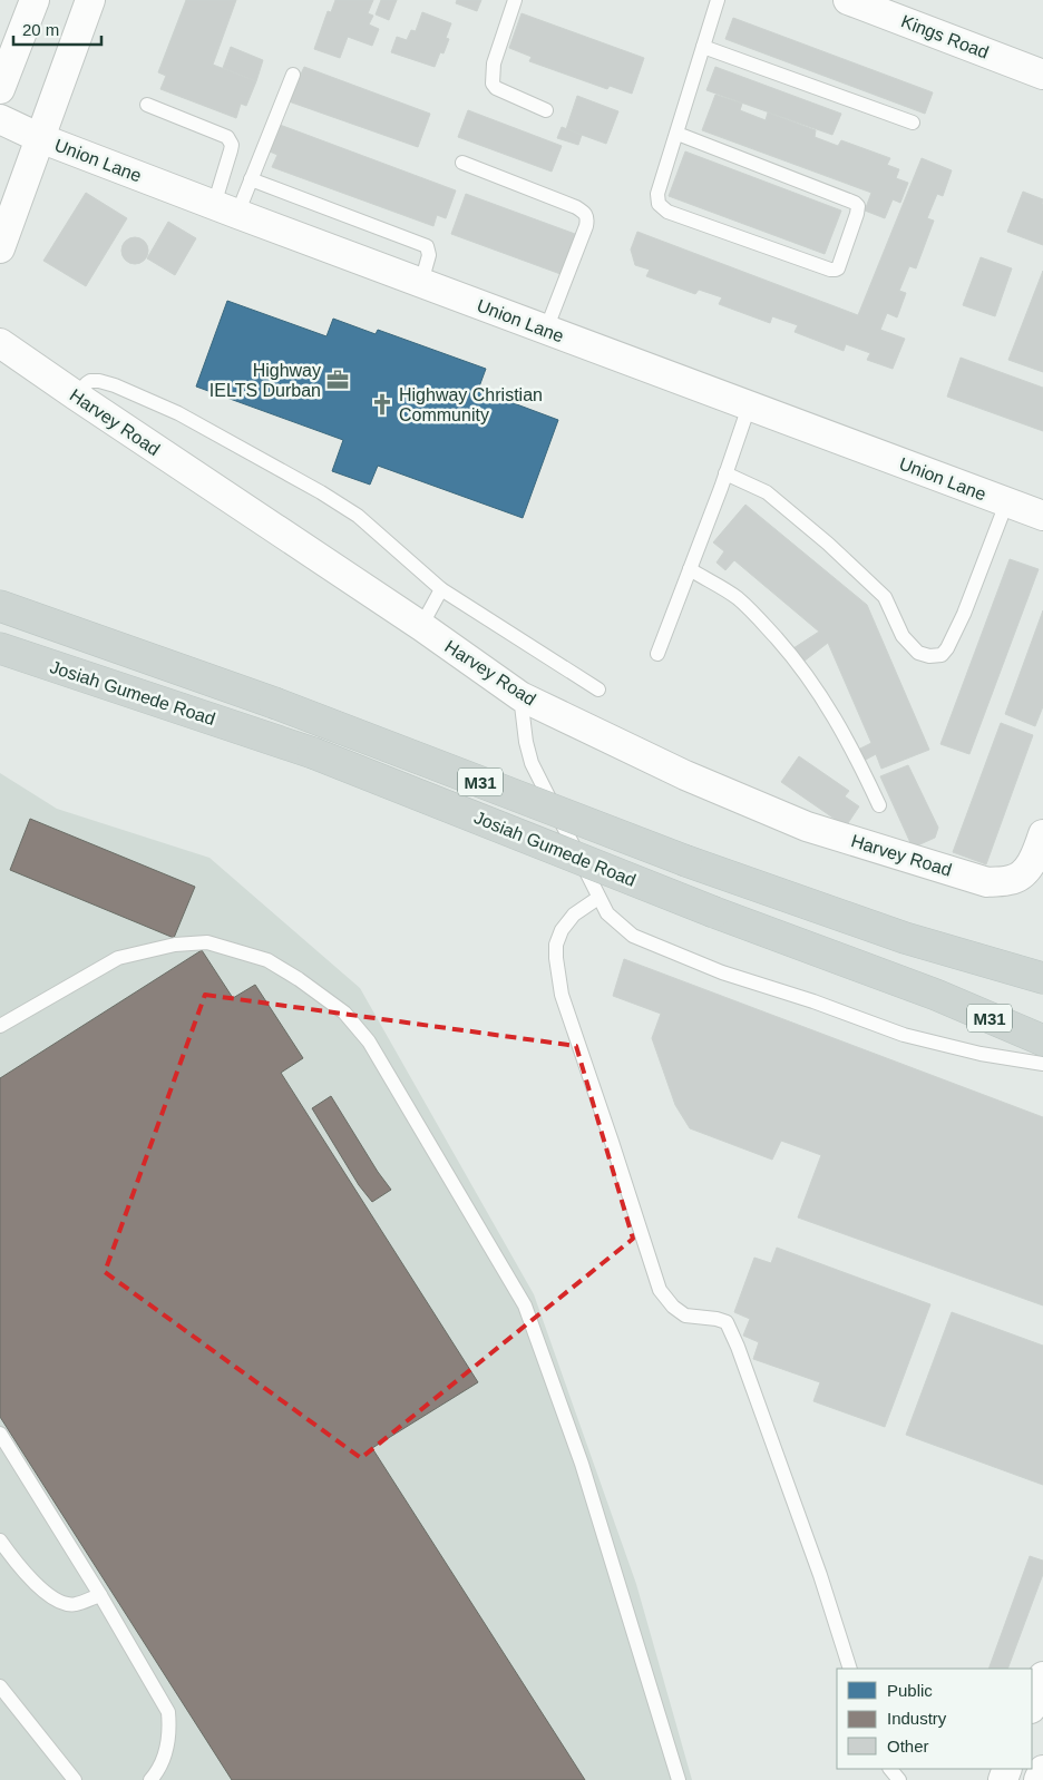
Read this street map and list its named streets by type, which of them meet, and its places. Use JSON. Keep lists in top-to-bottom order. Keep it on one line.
{"streets":{"main road":["Josiah Gumede Road","M31"],"street":["Kings Road","Union Lane","Harvey Road"]},"places":{"office":["Highway IELTS Durban"],"church":["Highway Christian Community"]},"legend":["Public","Industry","Other"],"scale_bar":"20 m"}
